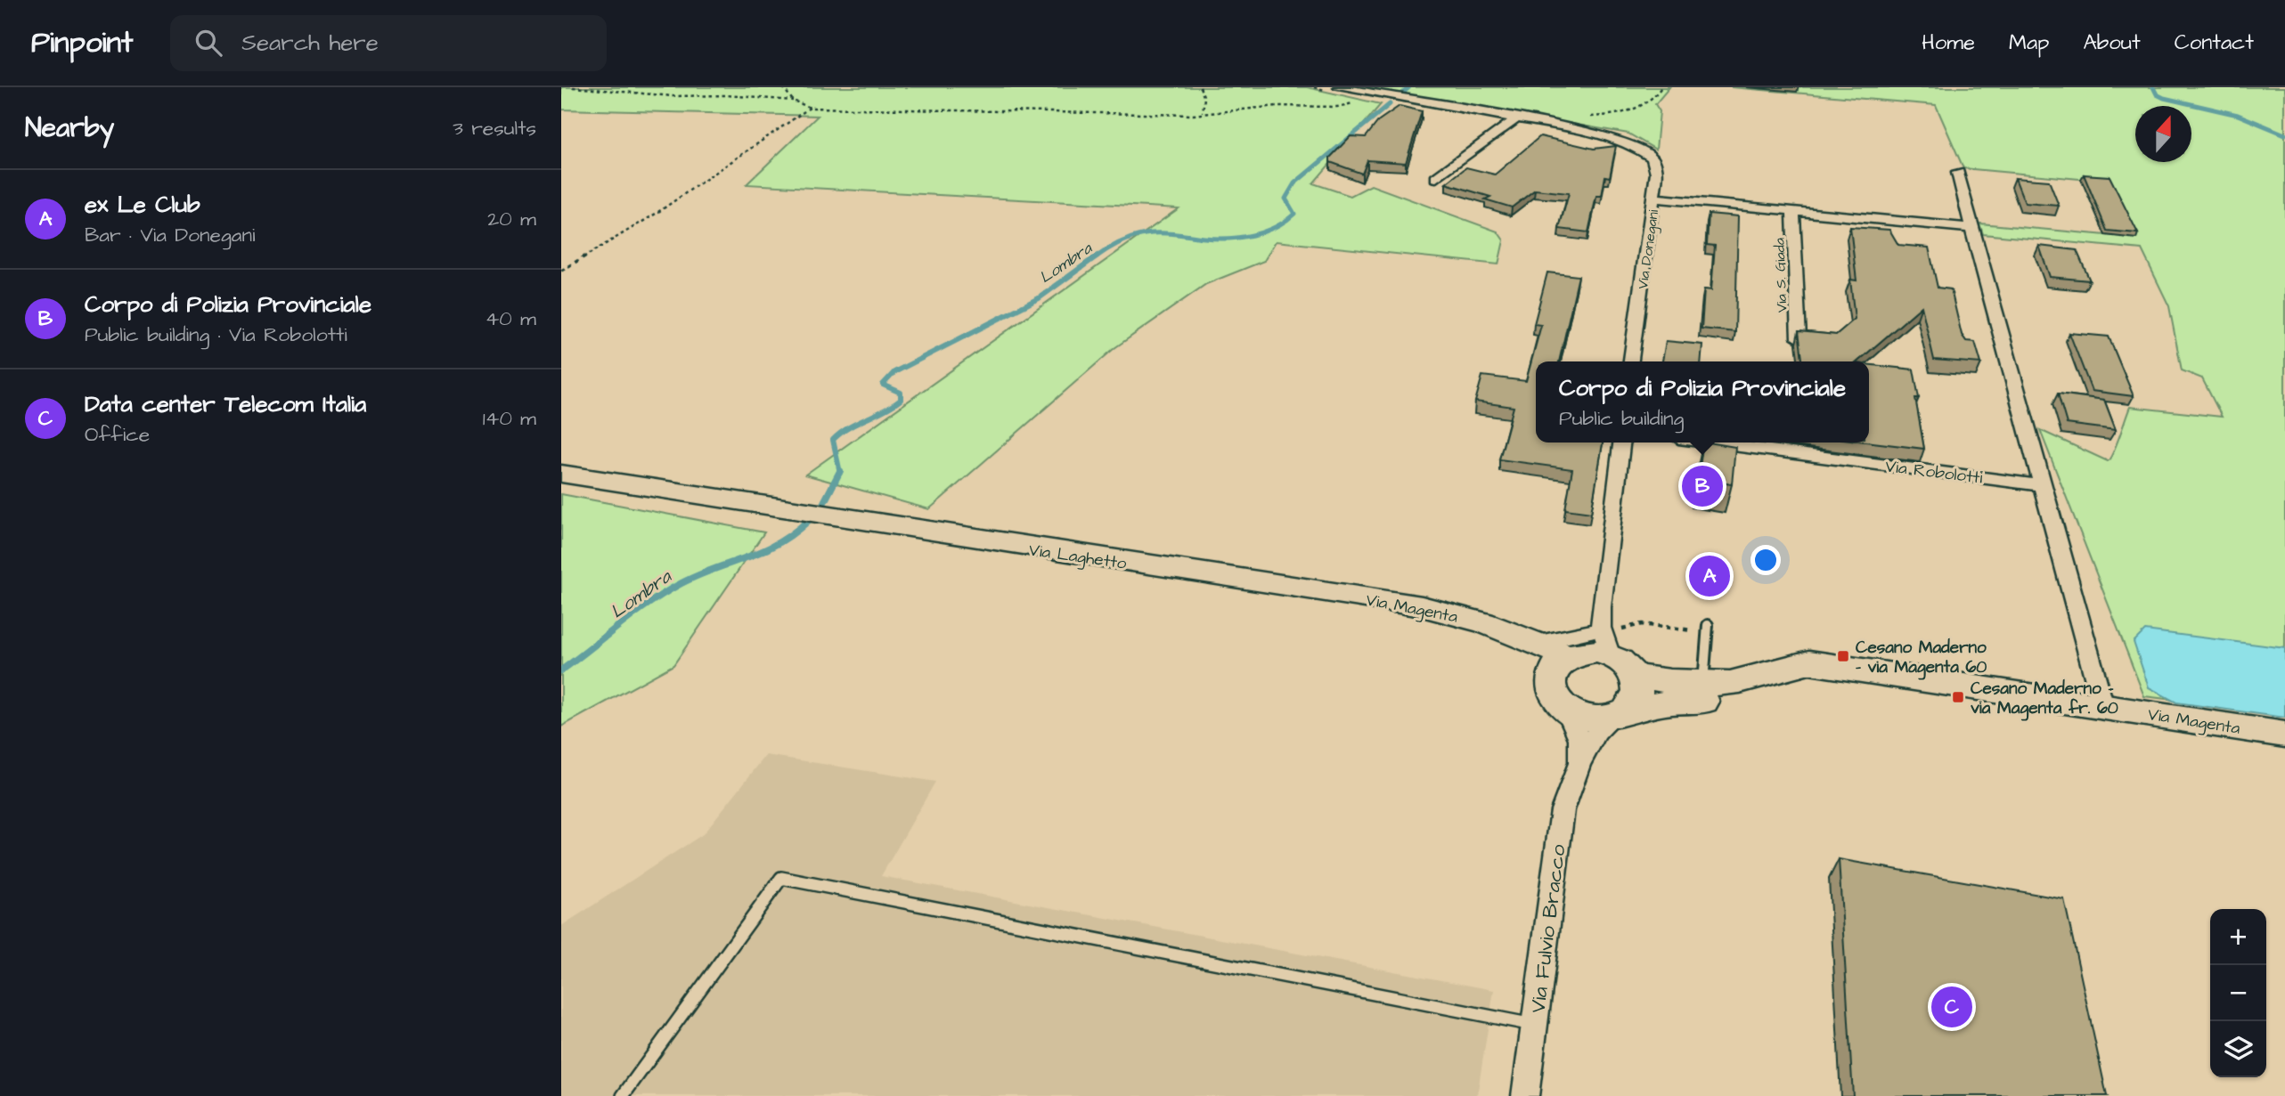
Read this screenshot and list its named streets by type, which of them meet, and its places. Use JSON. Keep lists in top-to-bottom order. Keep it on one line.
{"streets":{"street":["Via Donegani","Via S. Giada","Via Robolotti","Via Laghetto","Via Magenta","Via Fulvio Bracco"]},"crossings":[["Via Laghetto","Via Magenta"],["Via Magenta","Via Fulvio Bracco"]],"water":["Lombra"],"places":{"transit":["Cesano Maderno - via Magenta 60","Cesano Maderno - via Magenta fr. 60"]},"north":"top","page":{"header":"Pinpoint","search":"Search here","nav":["Home","Map","About","Contact"],"heading":["Nearby","3 results"],"list":[{"mark":"A","name":"ex Le Club","note":"Bar · Via Donegani","value":"20 m"},{"mark":"B","name":"Corpo di Polizia Provinciale","note":"Public building · Via Robolotti","value":"40 m"},{"mark":"C","name":"Data center Telecom Italia","note":"Office","value":"140 m"}],"popup":["Corpo di Polizia Provinciale","Public building"],"pins":["B","A","C"],"map_buttons":["+","−"]}}
